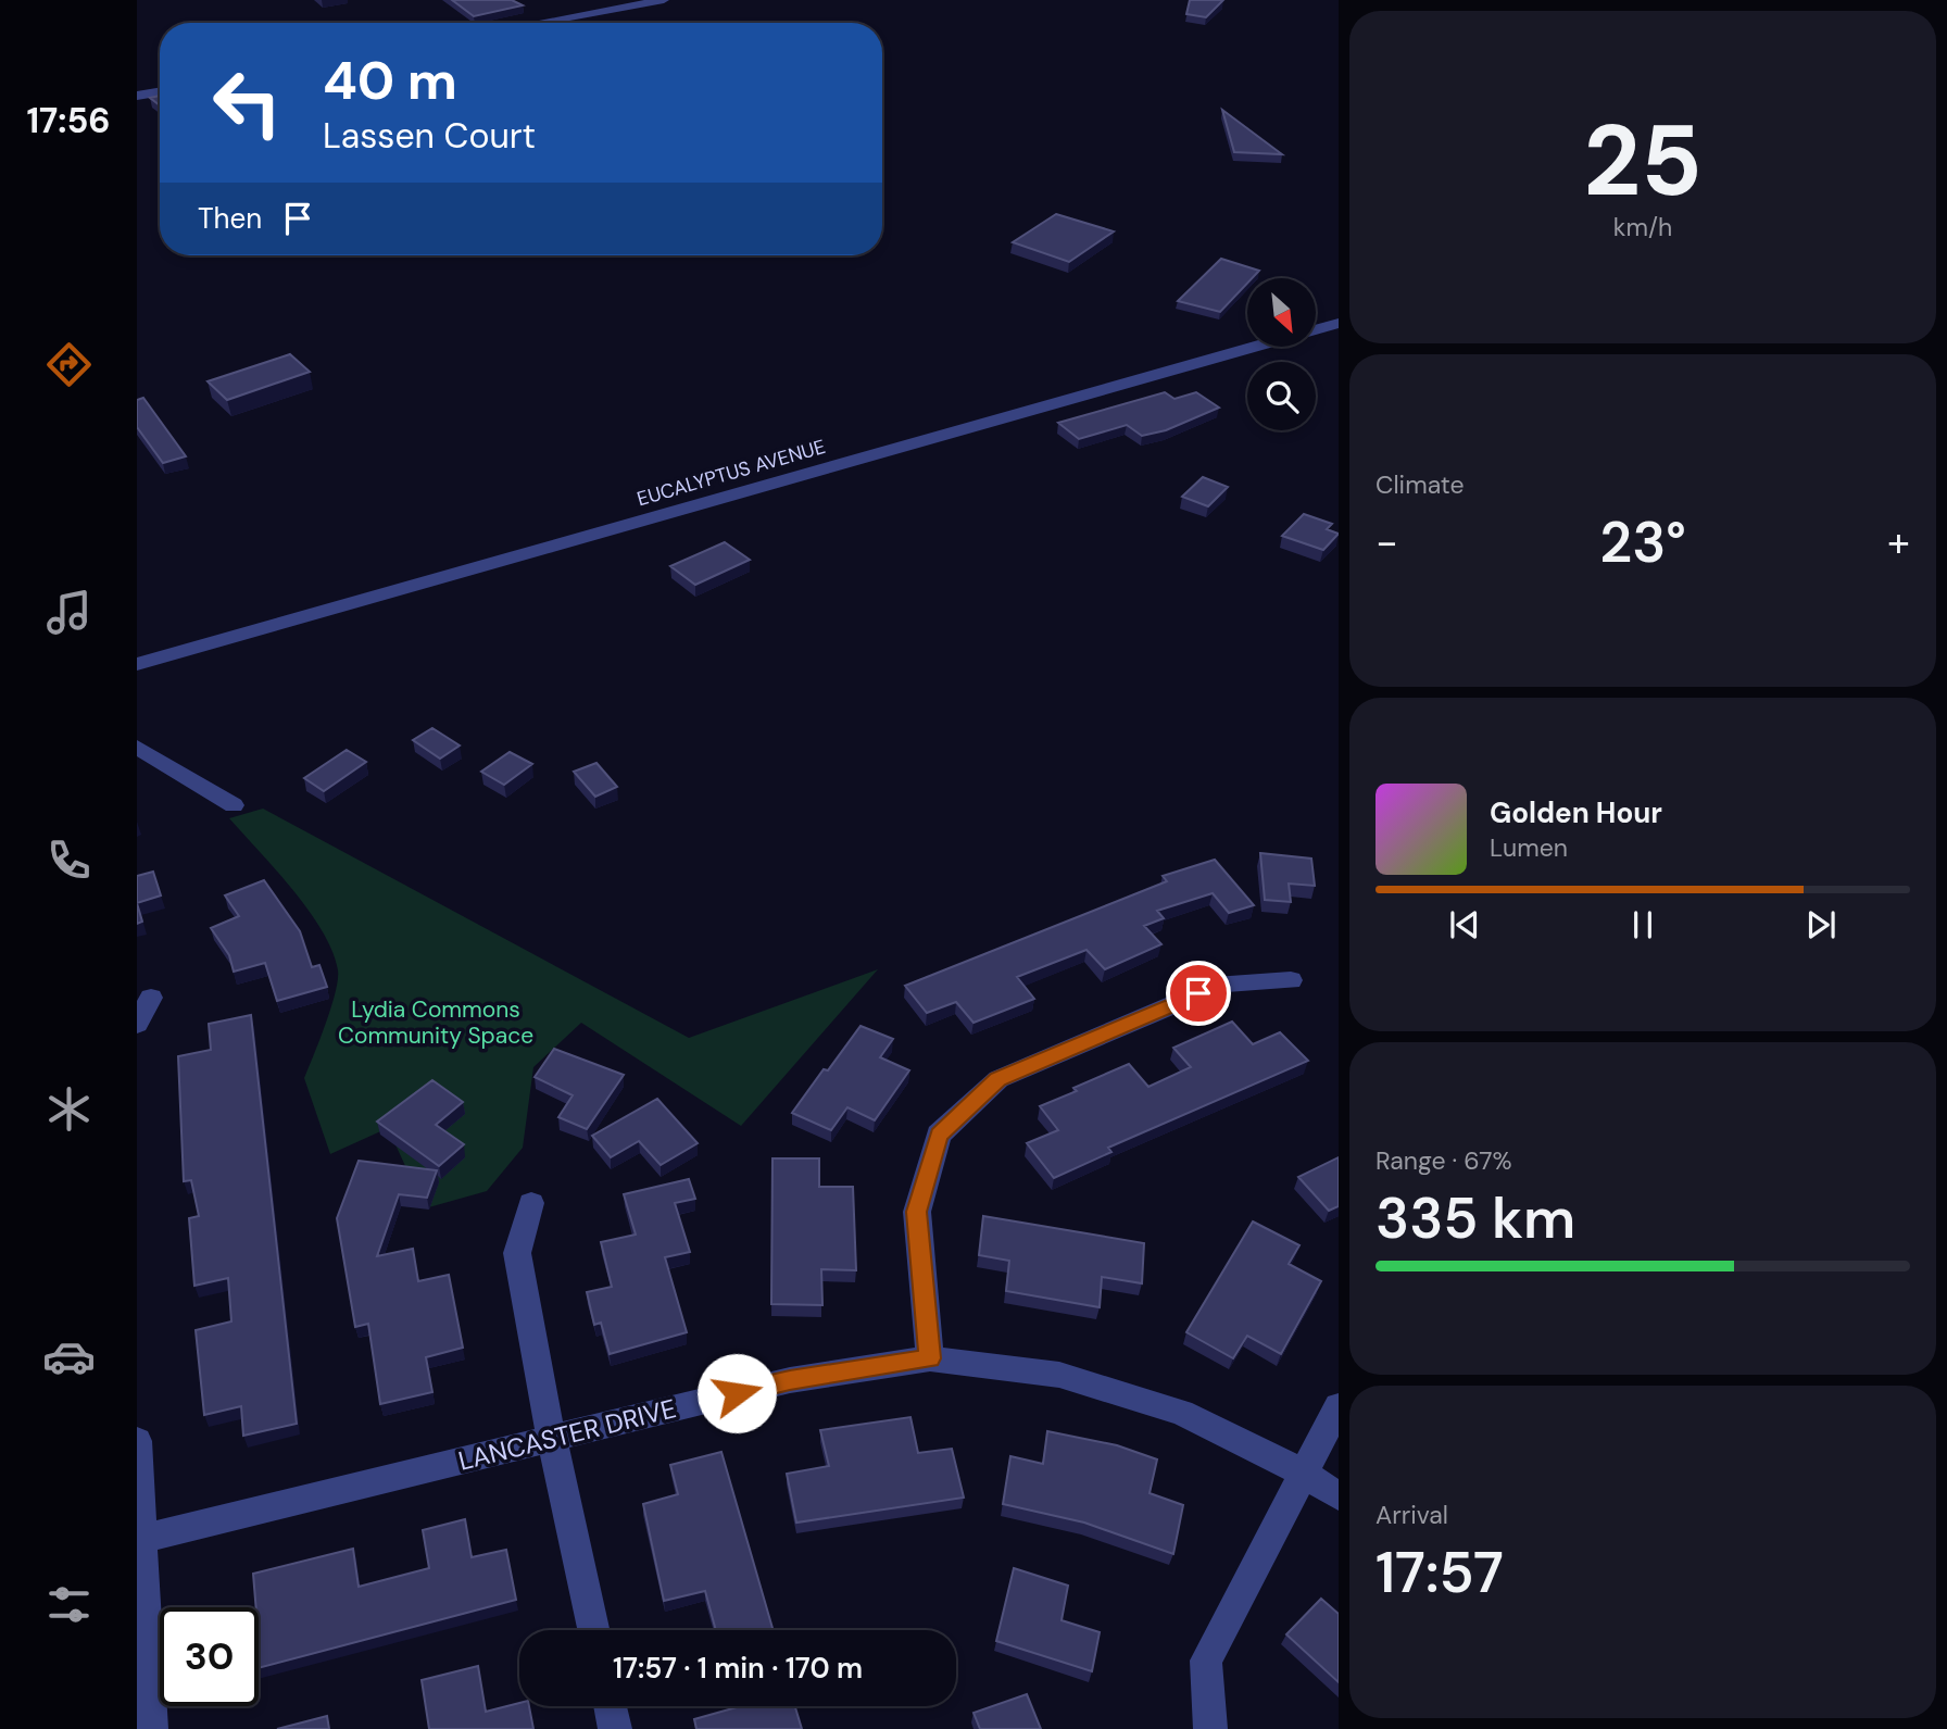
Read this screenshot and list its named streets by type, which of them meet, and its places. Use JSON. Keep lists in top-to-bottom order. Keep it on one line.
{"streets":{"street":["EUCALYPTUS AVENUE","LANCASTER DRIVE"]},"parks":["Lydia Commons Community Space"],"north":"bottom right","page":{"tabs":"17:56","tile":[["25","km/h"],"Climate",["Range · 67%","335 km"],["Arrival","17:57"]],"turn":["40 m","Lassen Court"],"then":"Then","heat":["−","23°","+"],"song":["Golden Hour","Lumen"],"limit":"30","trip":"17:57 · 1 min · 170 m"}}
